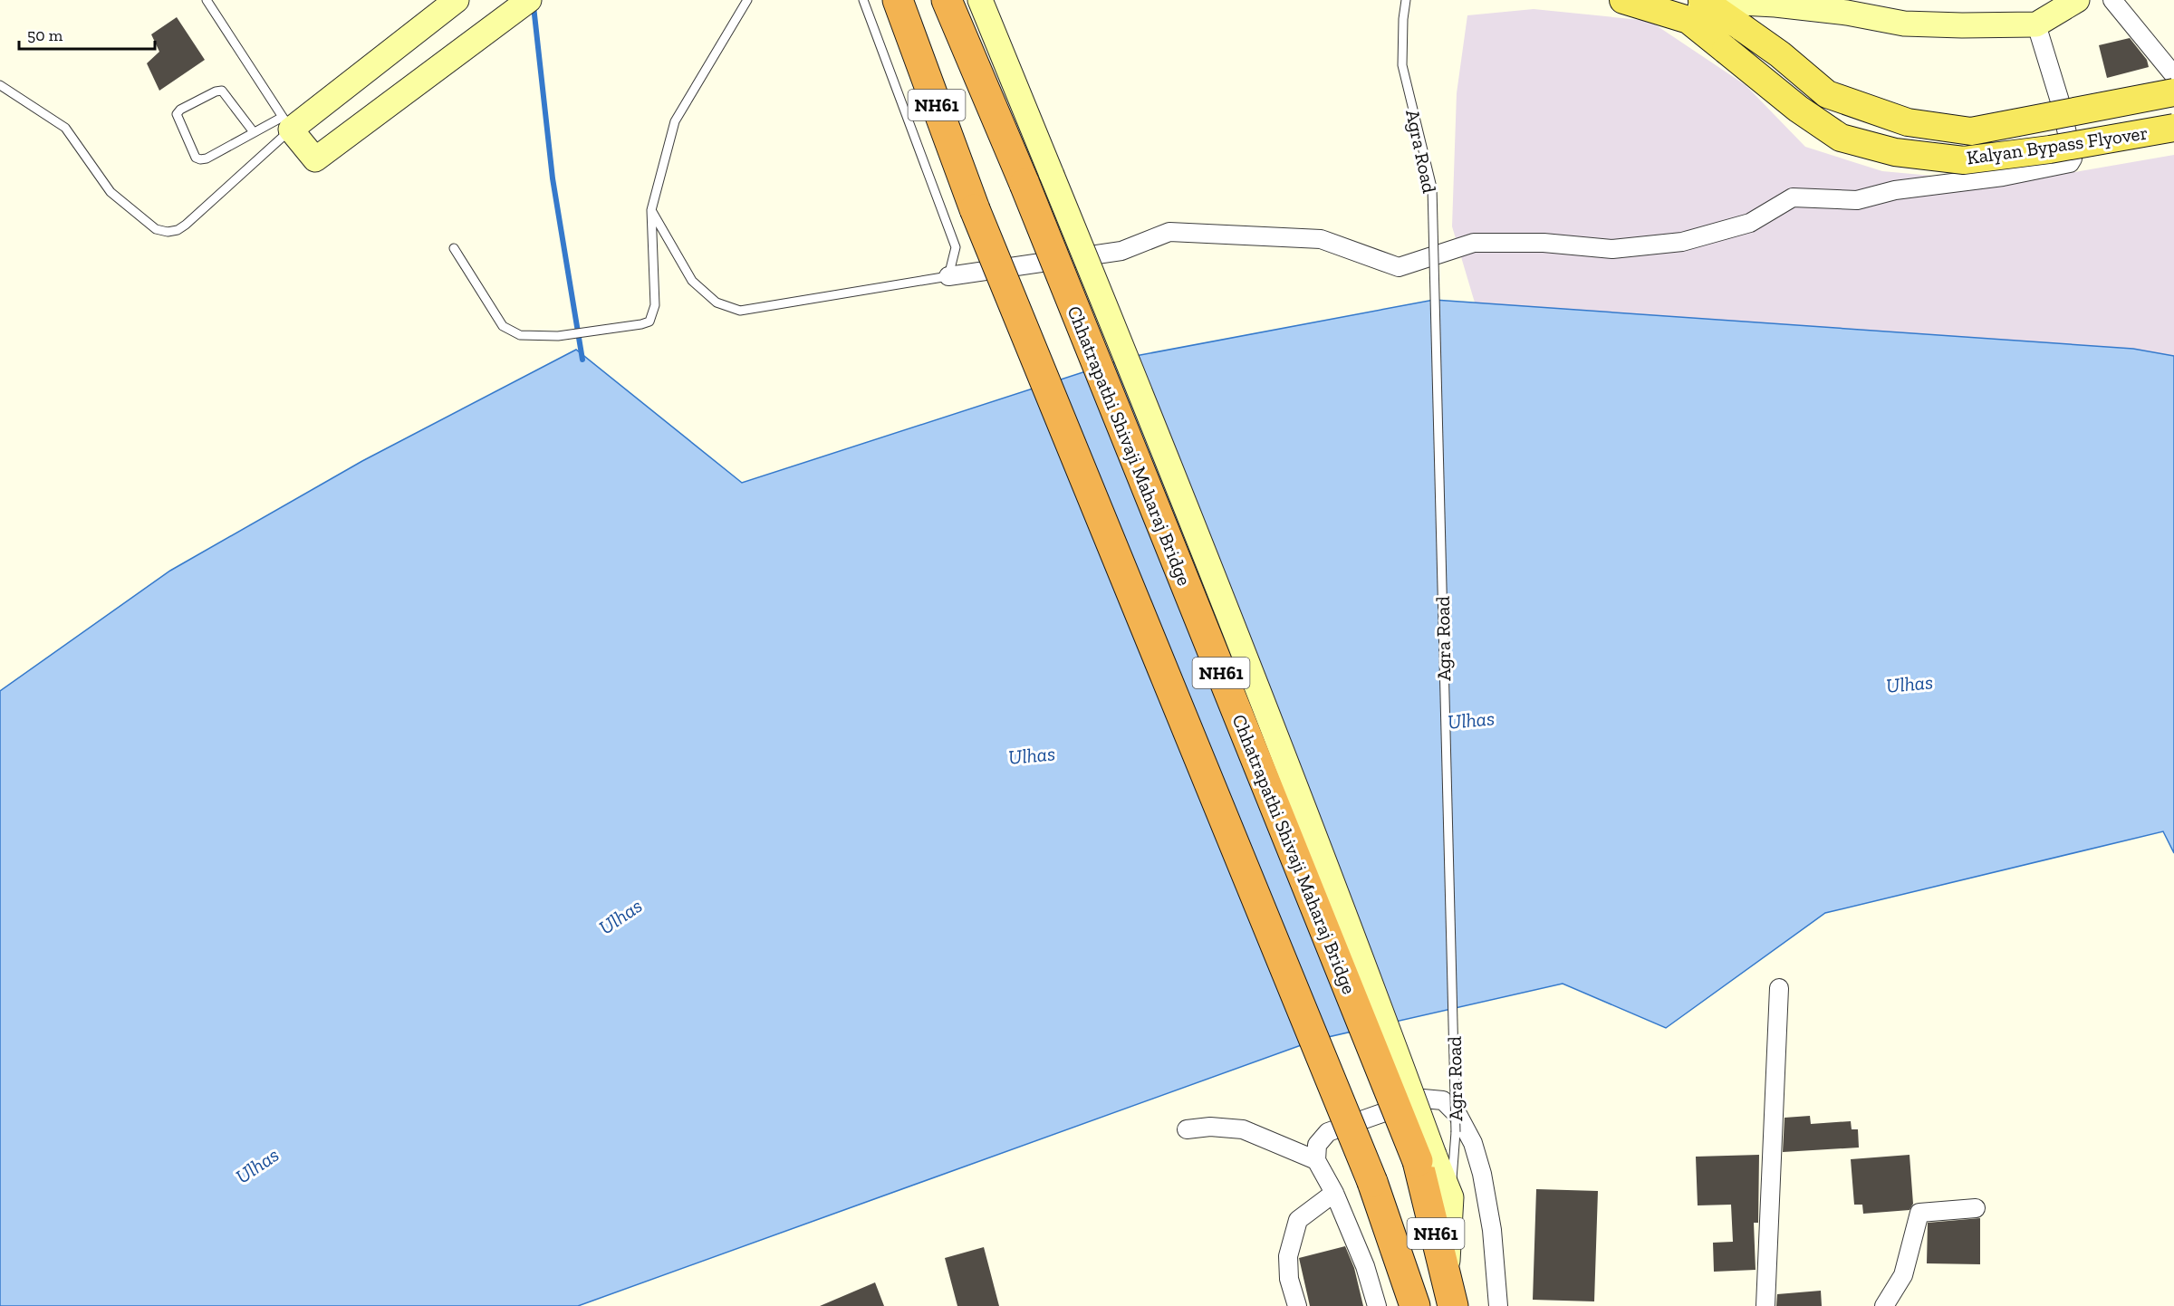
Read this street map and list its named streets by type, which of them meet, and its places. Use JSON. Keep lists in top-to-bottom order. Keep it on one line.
{"streets":{"highway":["NH61","Chhatrapathi Shivaji Maharaj Bridge"],"main road":["Kalyan Bypass Flyover"],"street":["Agra Road"]},"crossings":[["NH61","Agra Road"],["NH61","Chhatrapathi Shivaji Maharaj Bridge"]],"water":["Ulhas"],"scale_bar":"50 m"}
